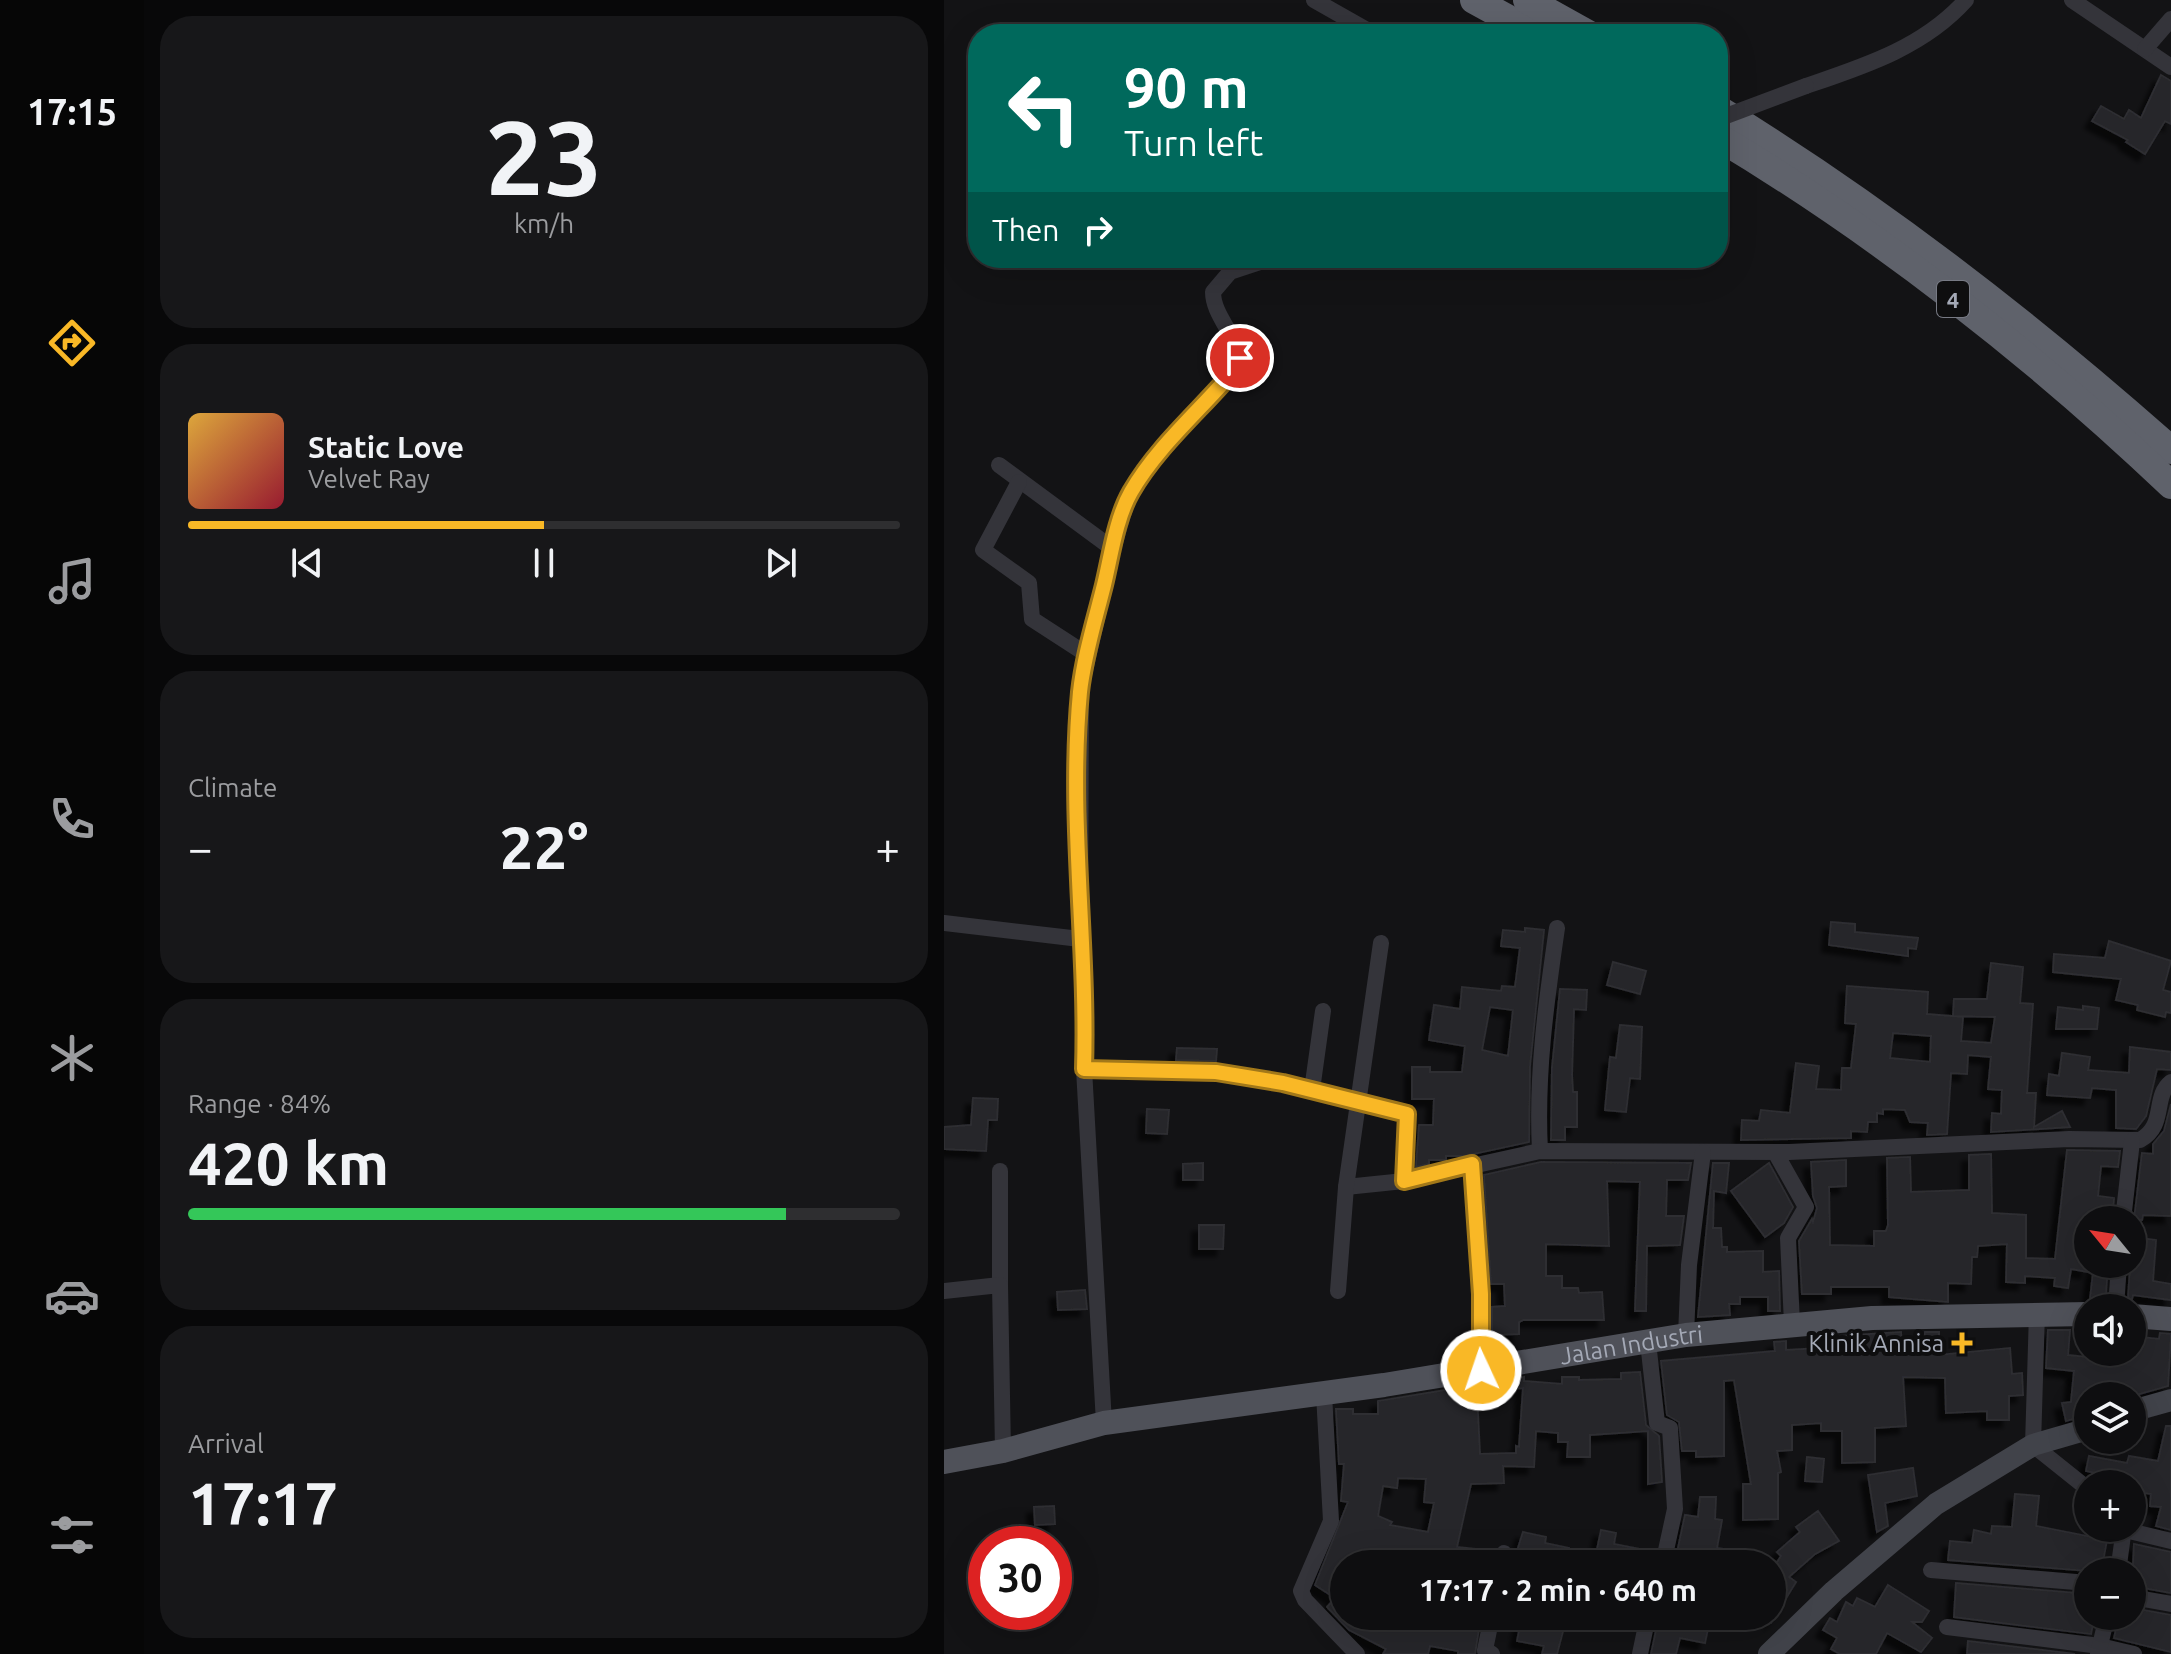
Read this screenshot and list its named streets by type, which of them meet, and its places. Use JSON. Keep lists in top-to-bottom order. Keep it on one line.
{"streets":{"highway":["4"],"main road":["Jalan Industri"]},"places":{"health":["Klinik Annisa"]},"north":"top left","page":{"tabs":"17:15","tile":[["23","km/h"],"Climate",["Range · 84%","420 km"],["Arrival","17:17"]],"turn":["90 m","Turn left"],"then":"Then","song":["Static Love","Velvet Ray"],"heat":["−","22°","+"],"map_buttons":["+","−"],"limit":"30","trip":"17:17 · 2 min · 640 m"}}
